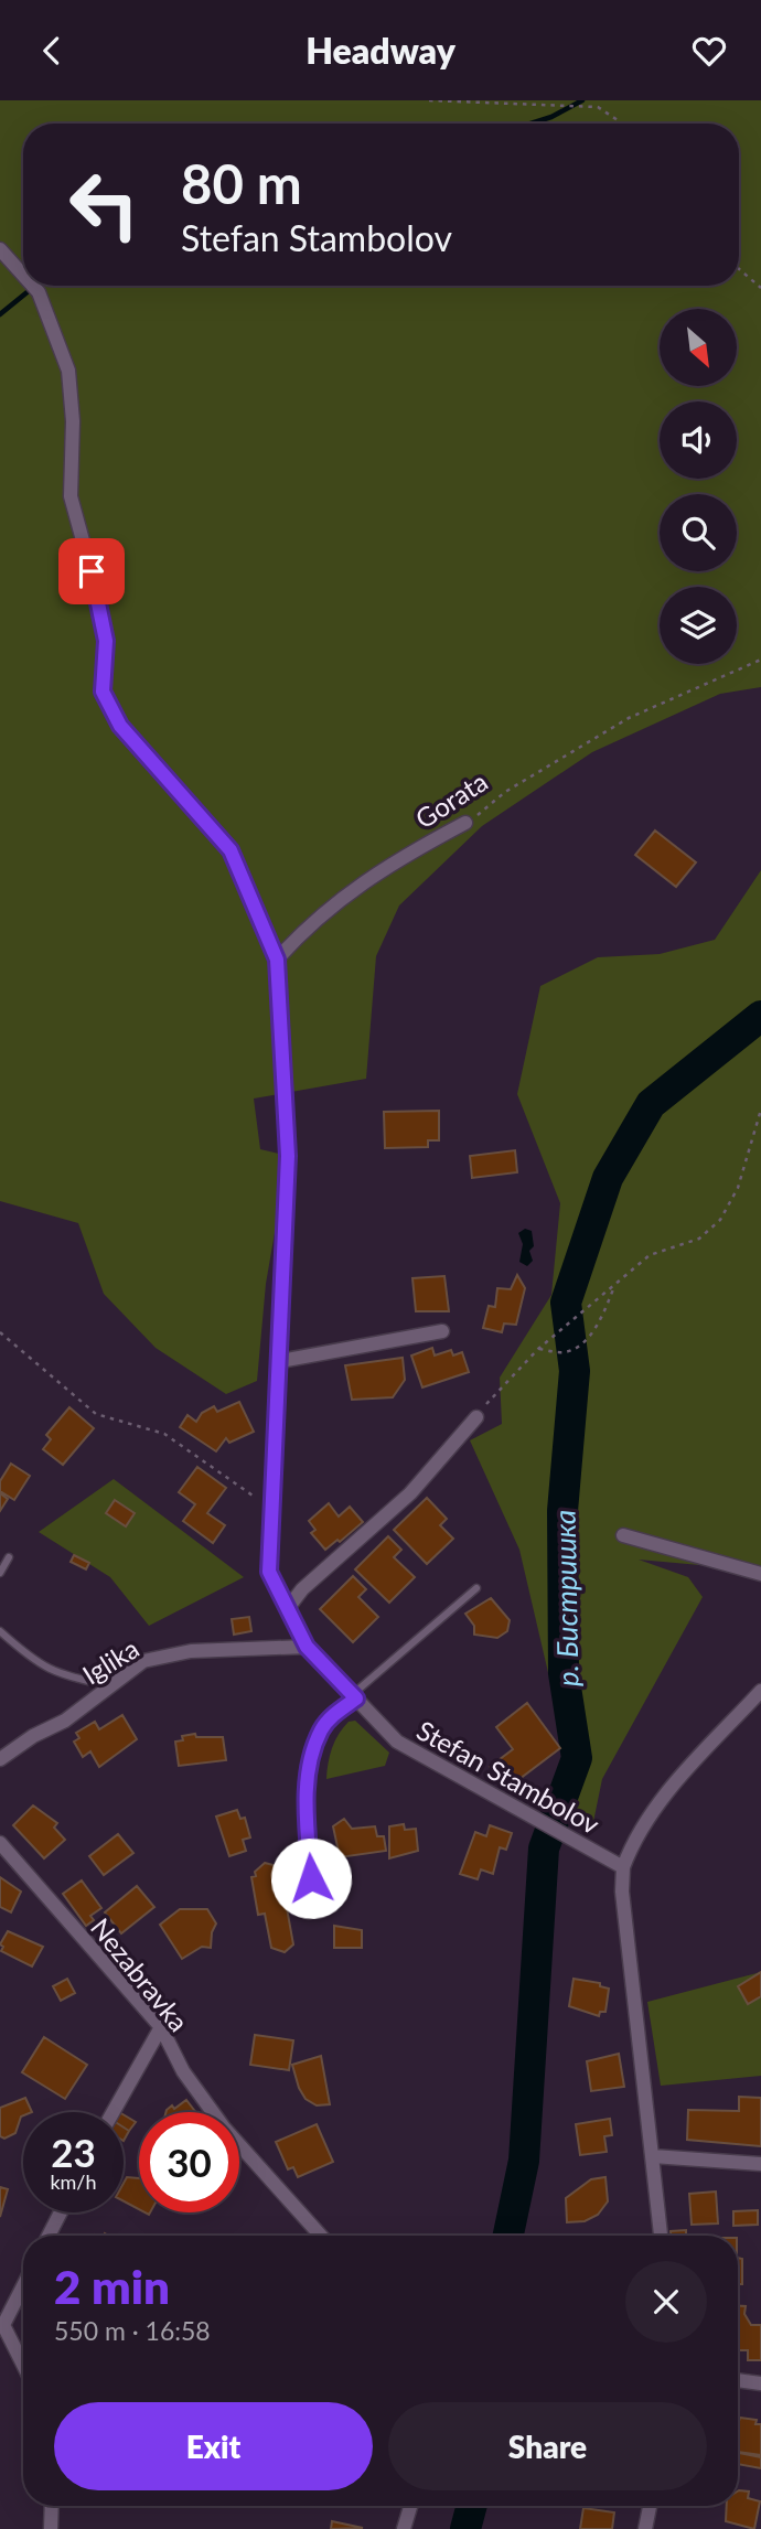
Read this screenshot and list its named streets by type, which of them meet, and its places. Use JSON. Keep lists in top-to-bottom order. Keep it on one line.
{"streets":{"street":["Gorata","Iglika","Stefan Stambolov","Nezabravka"]},"crossings":[["Gorata","Stefan Stambolov"],["Iglika","Stefan Stambolov"]],"water":["р. Бистришка"],"north":"bottom right","page":{"header":"Headway","turn":["80 m","Stefan Stambolov"],"speed":"23 km/h","limit":"30","heading":["2 min","550 m · 16:58"],"buttons":["Exit","Share"]}}
